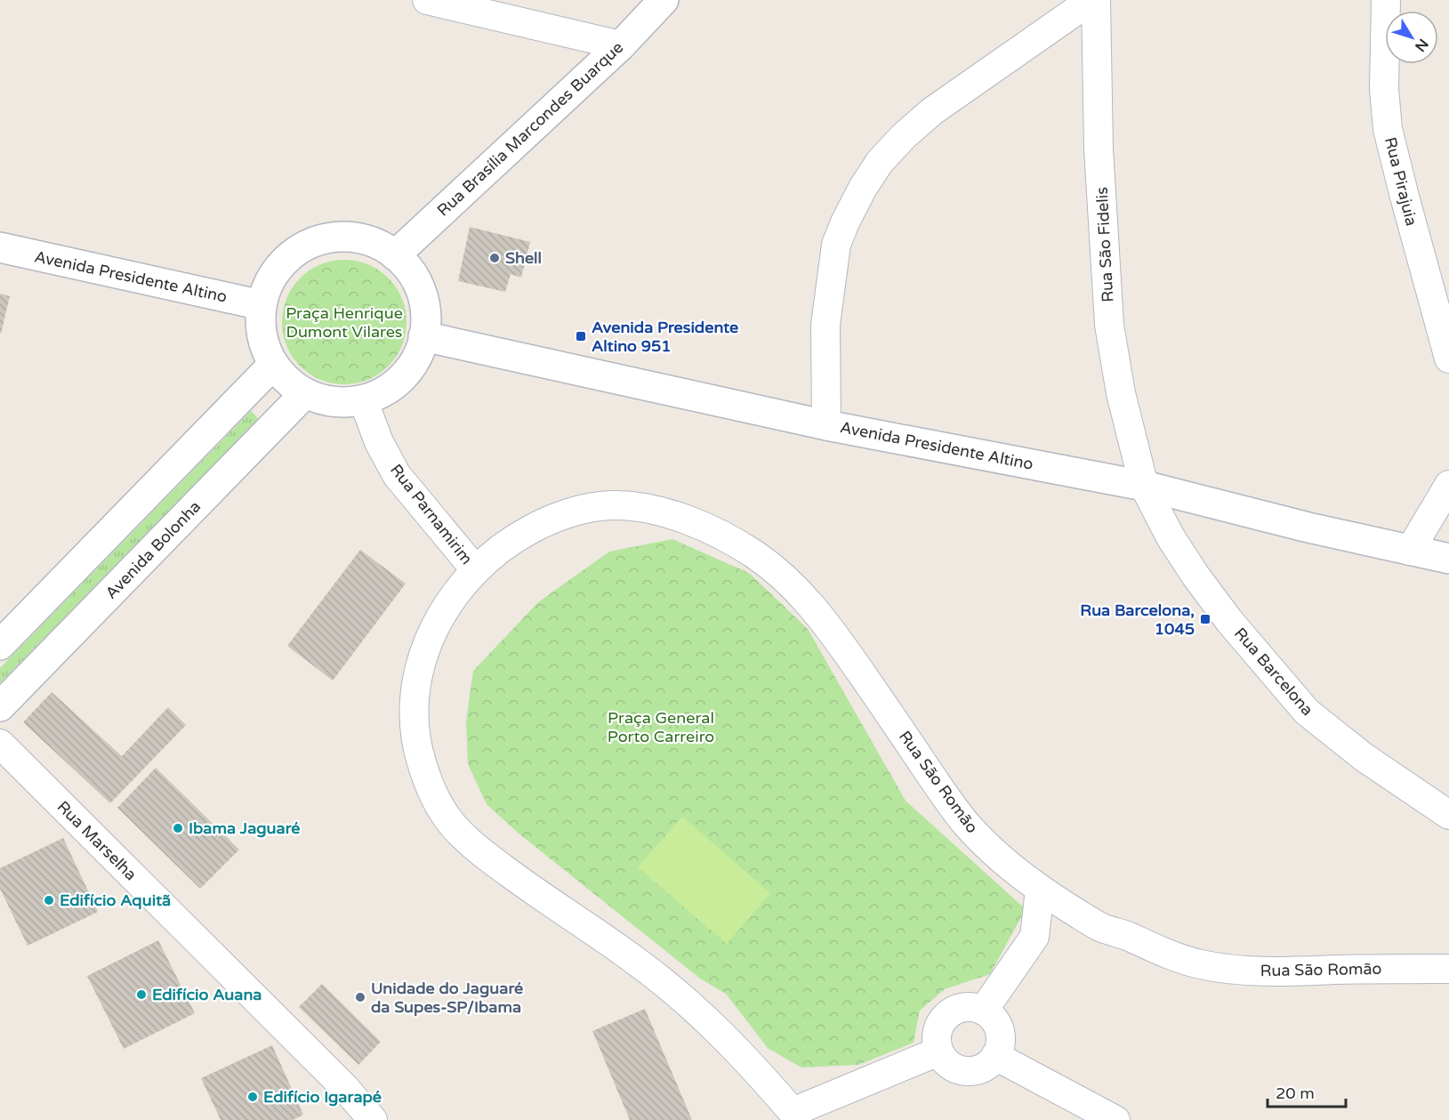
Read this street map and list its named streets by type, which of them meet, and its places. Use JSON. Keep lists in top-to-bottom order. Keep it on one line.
{"streets":{"main road":["Rua Brasília Marcondes Buarque","Avenida Presidente Altino","Avenida Bolonha"],"street":["Rua Pirajuia","Rua São Fidelis","Rua Parnamirim","Rua Barcelona","Rua São Romão","Rua Marselha"]},"crossings":[["Rua Brasília Marcondes Buarque","Avenida Presidente Altino"],["Rua Brasília Marcondes Buarque","Rua Parnamirim"],["Rua Brasília Marcondes Buarque","Avenida Bolonha"],["Rua São Fidelis","Avenida Presidente Altino"],["Rua São Fidelis","Rua Barcelona"],["Avenida Presidente Altino","Rua Parnamirim"],["Avenida Presidente Altino","Avenida Bolonha"],["Avenida Presidente Altino","Rua Barcelona"],["Rua Parnamirim","Avenida Bolonha"],["Rua Parnamirim","Rua São Romão"]],"parks":["Praça Henrique Dumont Vilares","Praça General Porto Carreiro"],"places":{"other":["Shell","Ibama Jaguaré","Edifício Aquitã","Edifício Auana","Unidade do Jaguaré da Supes-SP/Ibama","Edifício Igarapé"],"transit":["Avenida Presidente Altino 951","Rua Barcelona, 1045"]},"scale_bar":"20 m","north":"bottom right"}
